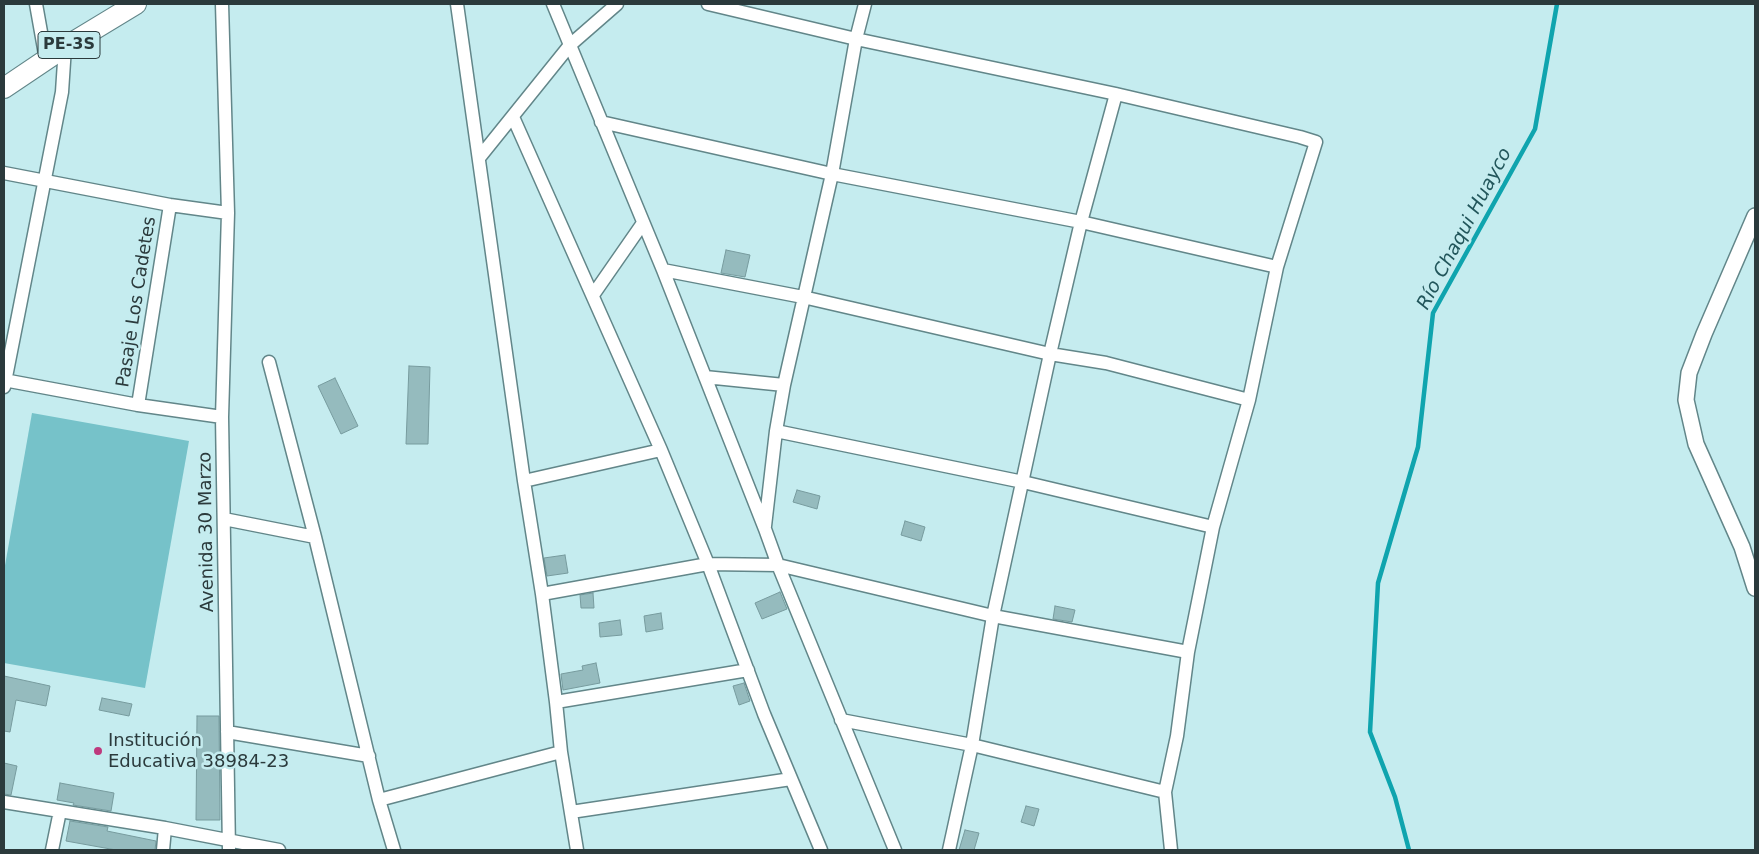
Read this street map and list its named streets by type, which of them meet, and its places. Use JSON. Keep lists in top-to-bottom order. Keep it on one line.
{"streets":{"highway":["PE-3S"],"street":["Pasaje Los Cadetes","Avenida 30 Marzo"]},"water":["Río Chaqui Huayco"],"places":["Institución Educativa 38984-23"]}
